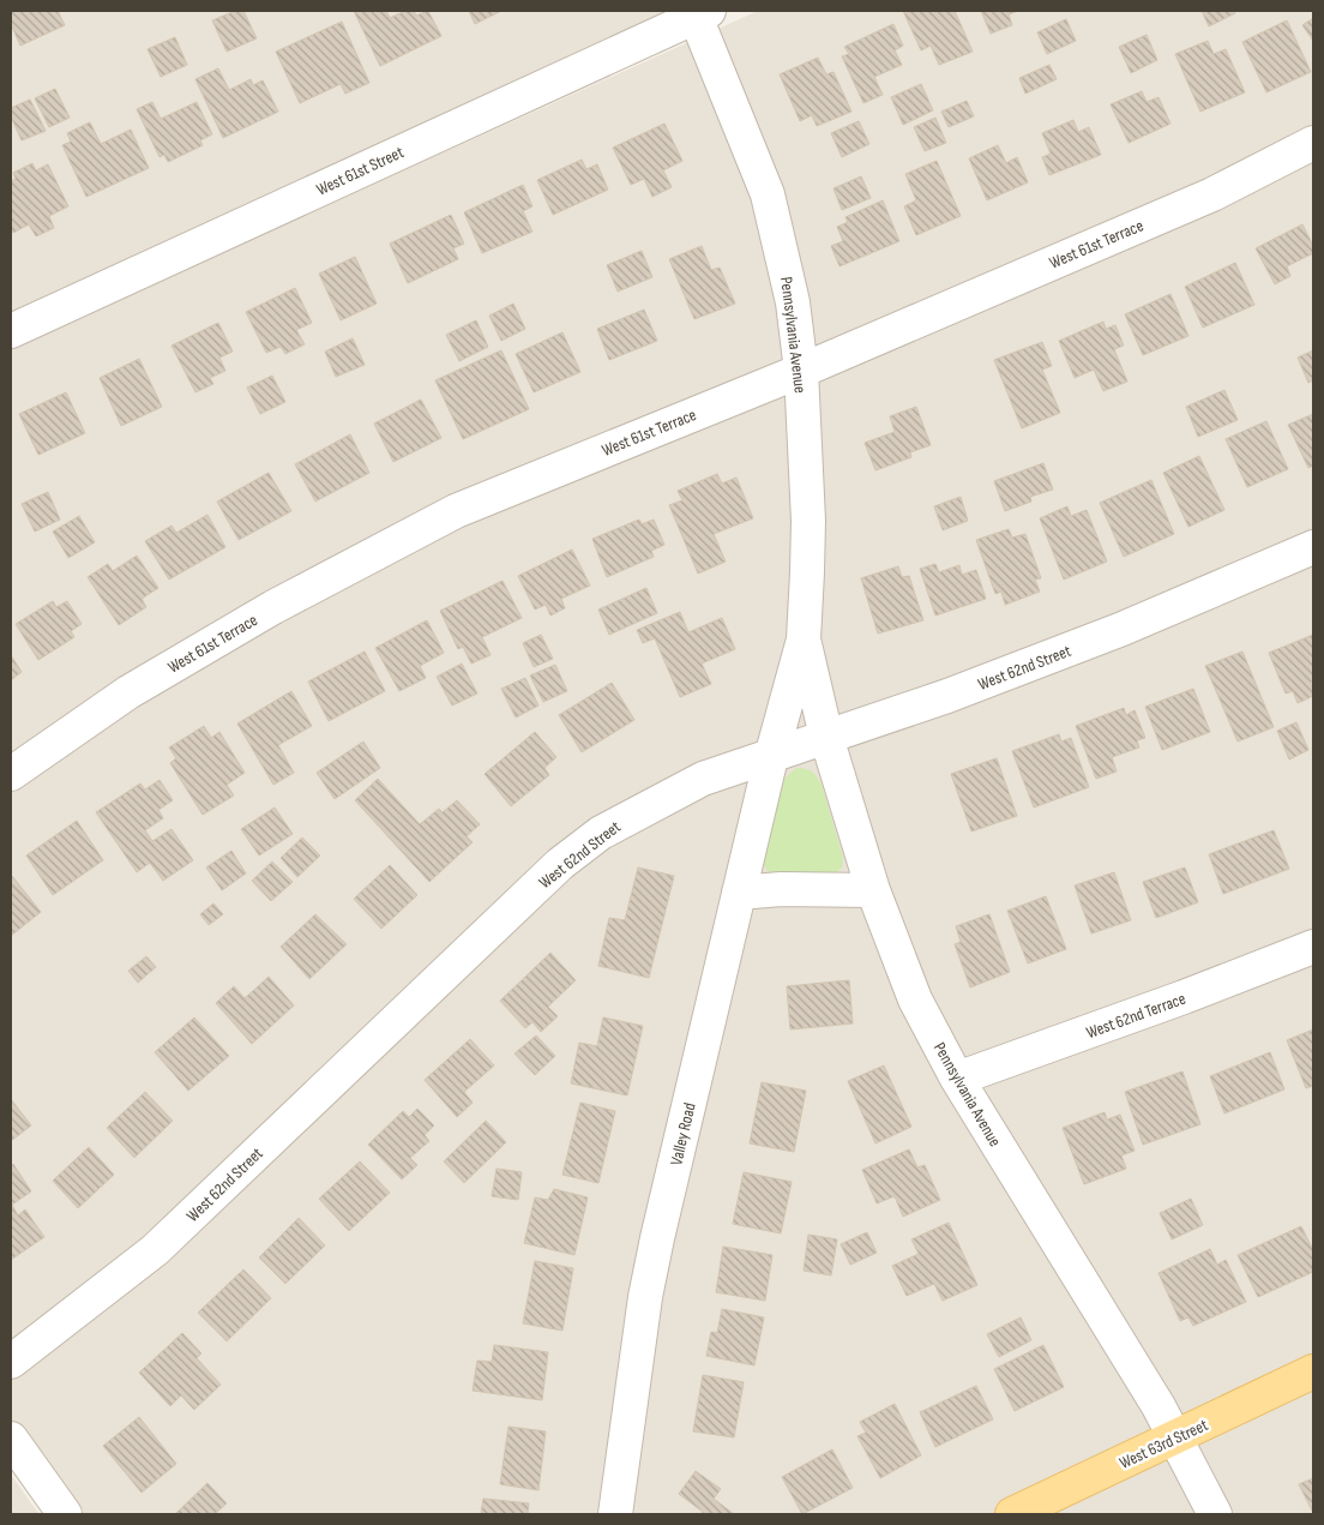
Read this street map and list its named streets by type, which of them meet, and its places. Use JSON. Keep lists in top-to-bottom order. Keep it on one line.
{"streets":{"main road":["West 63rd Street"],"street":["West 61st Street","West 61st Terrace","Pennsylvania Avenue","West 62nd Street","West 62nd Terrace","Valley Road"]},"crossings":[["West 61st Street","Pennsylvania Avenue"],["West 61st Terrace","Pennsylvania Avenue"],["Pennsylvania Avenue","West 62nd Street"],["Pennsylvania Avenue","West 62nd Terrace"],["Pennsylvania Avenue","Valley Road"],["Pennsylvania Avenue","West 63rd Street"],["West 62nd Street","Valley Road"]]}
